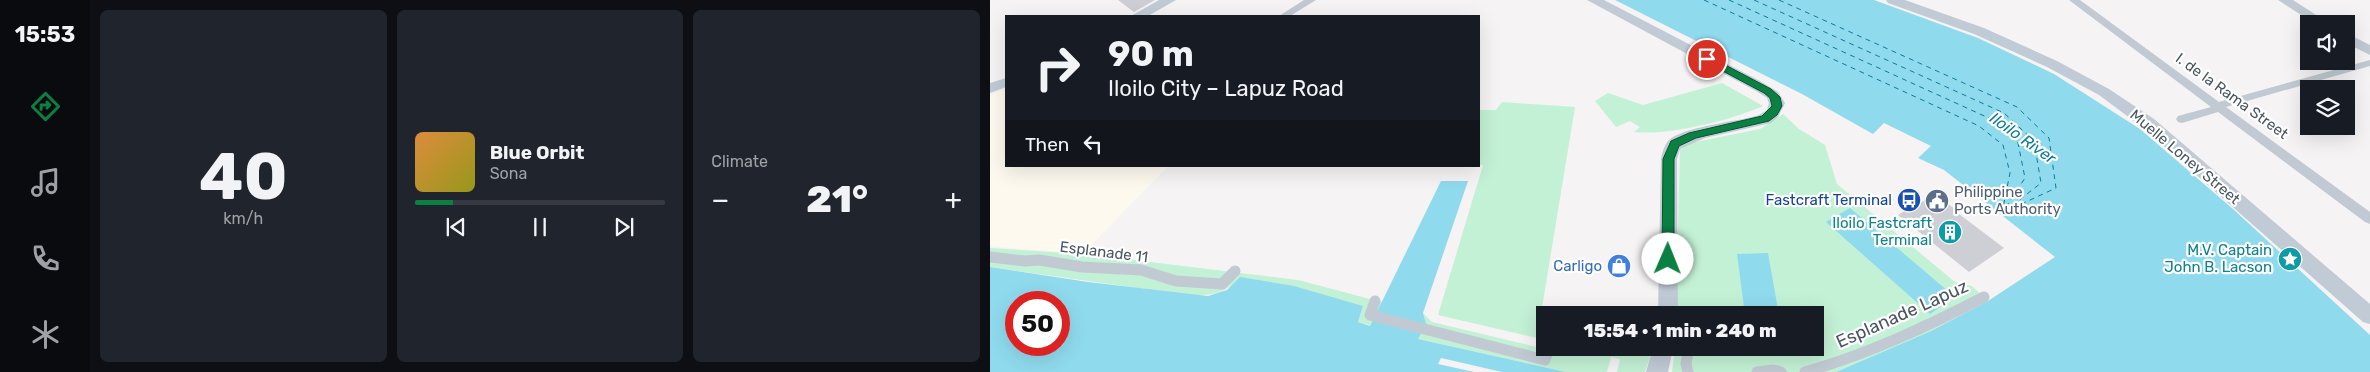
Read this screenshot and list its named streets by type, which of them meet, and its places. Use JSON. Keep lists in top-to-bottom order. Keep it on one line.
{"streets":{"main road":["Muelle Loney Street"],"street":["I. de la Rama Street","Esplanade 11","Esplanade Lapuz"]},"water":["Iloilo River"],"places":{"bus stop":["Fastcraft Terminal"],"public building":["Philippine Ports Authority"],"building":["Iloilo Fastcraft Terminal"],"place":["M.V. Captain John B. Lacson"],"shop":["Carligo"]},"page":{"tabs":"15:53","tile":[["40","km/h"],"Climate"],"turn":["90 m","Iloilo City – Lapuz Road"],"then":"Then","song":["Blue Orbit","Sona"],"heat":["−","21°","+"],"limit":"50","trip":"15:54 · 1 min · 240 m"}}
